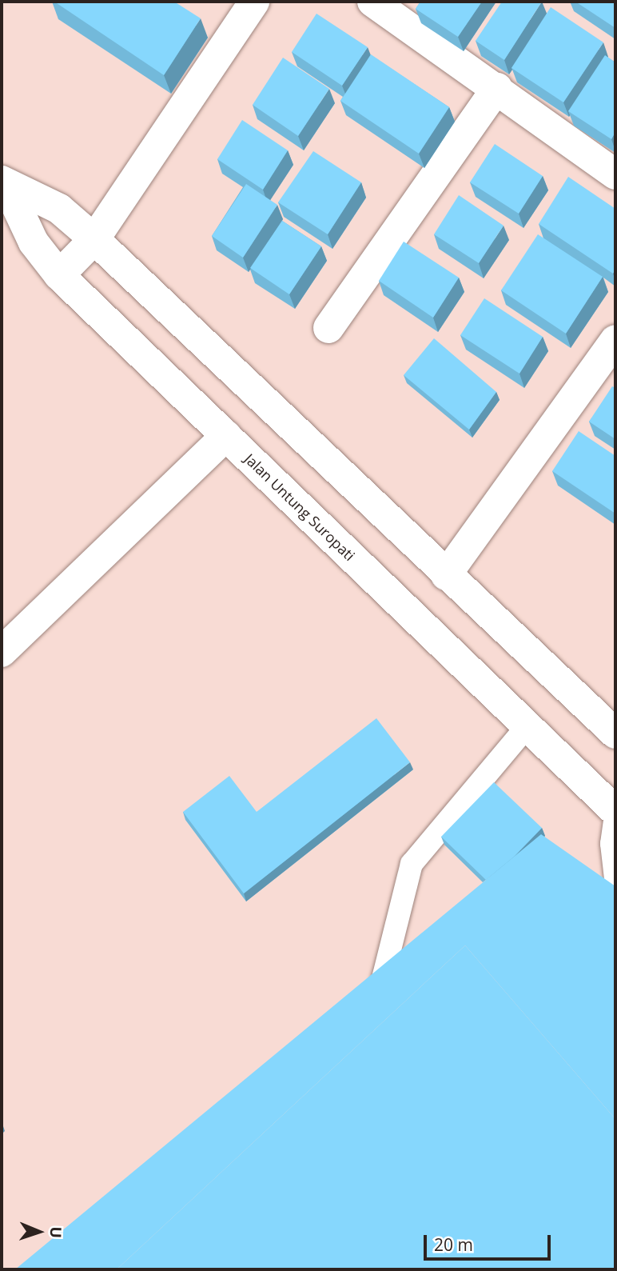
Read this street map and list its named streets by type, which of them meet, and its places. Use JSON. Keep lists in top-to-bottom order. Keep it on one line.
{"streets":{"main road":["Jalan Untung Suropati"]},"scale_bar":"20 m","north":"right"}
